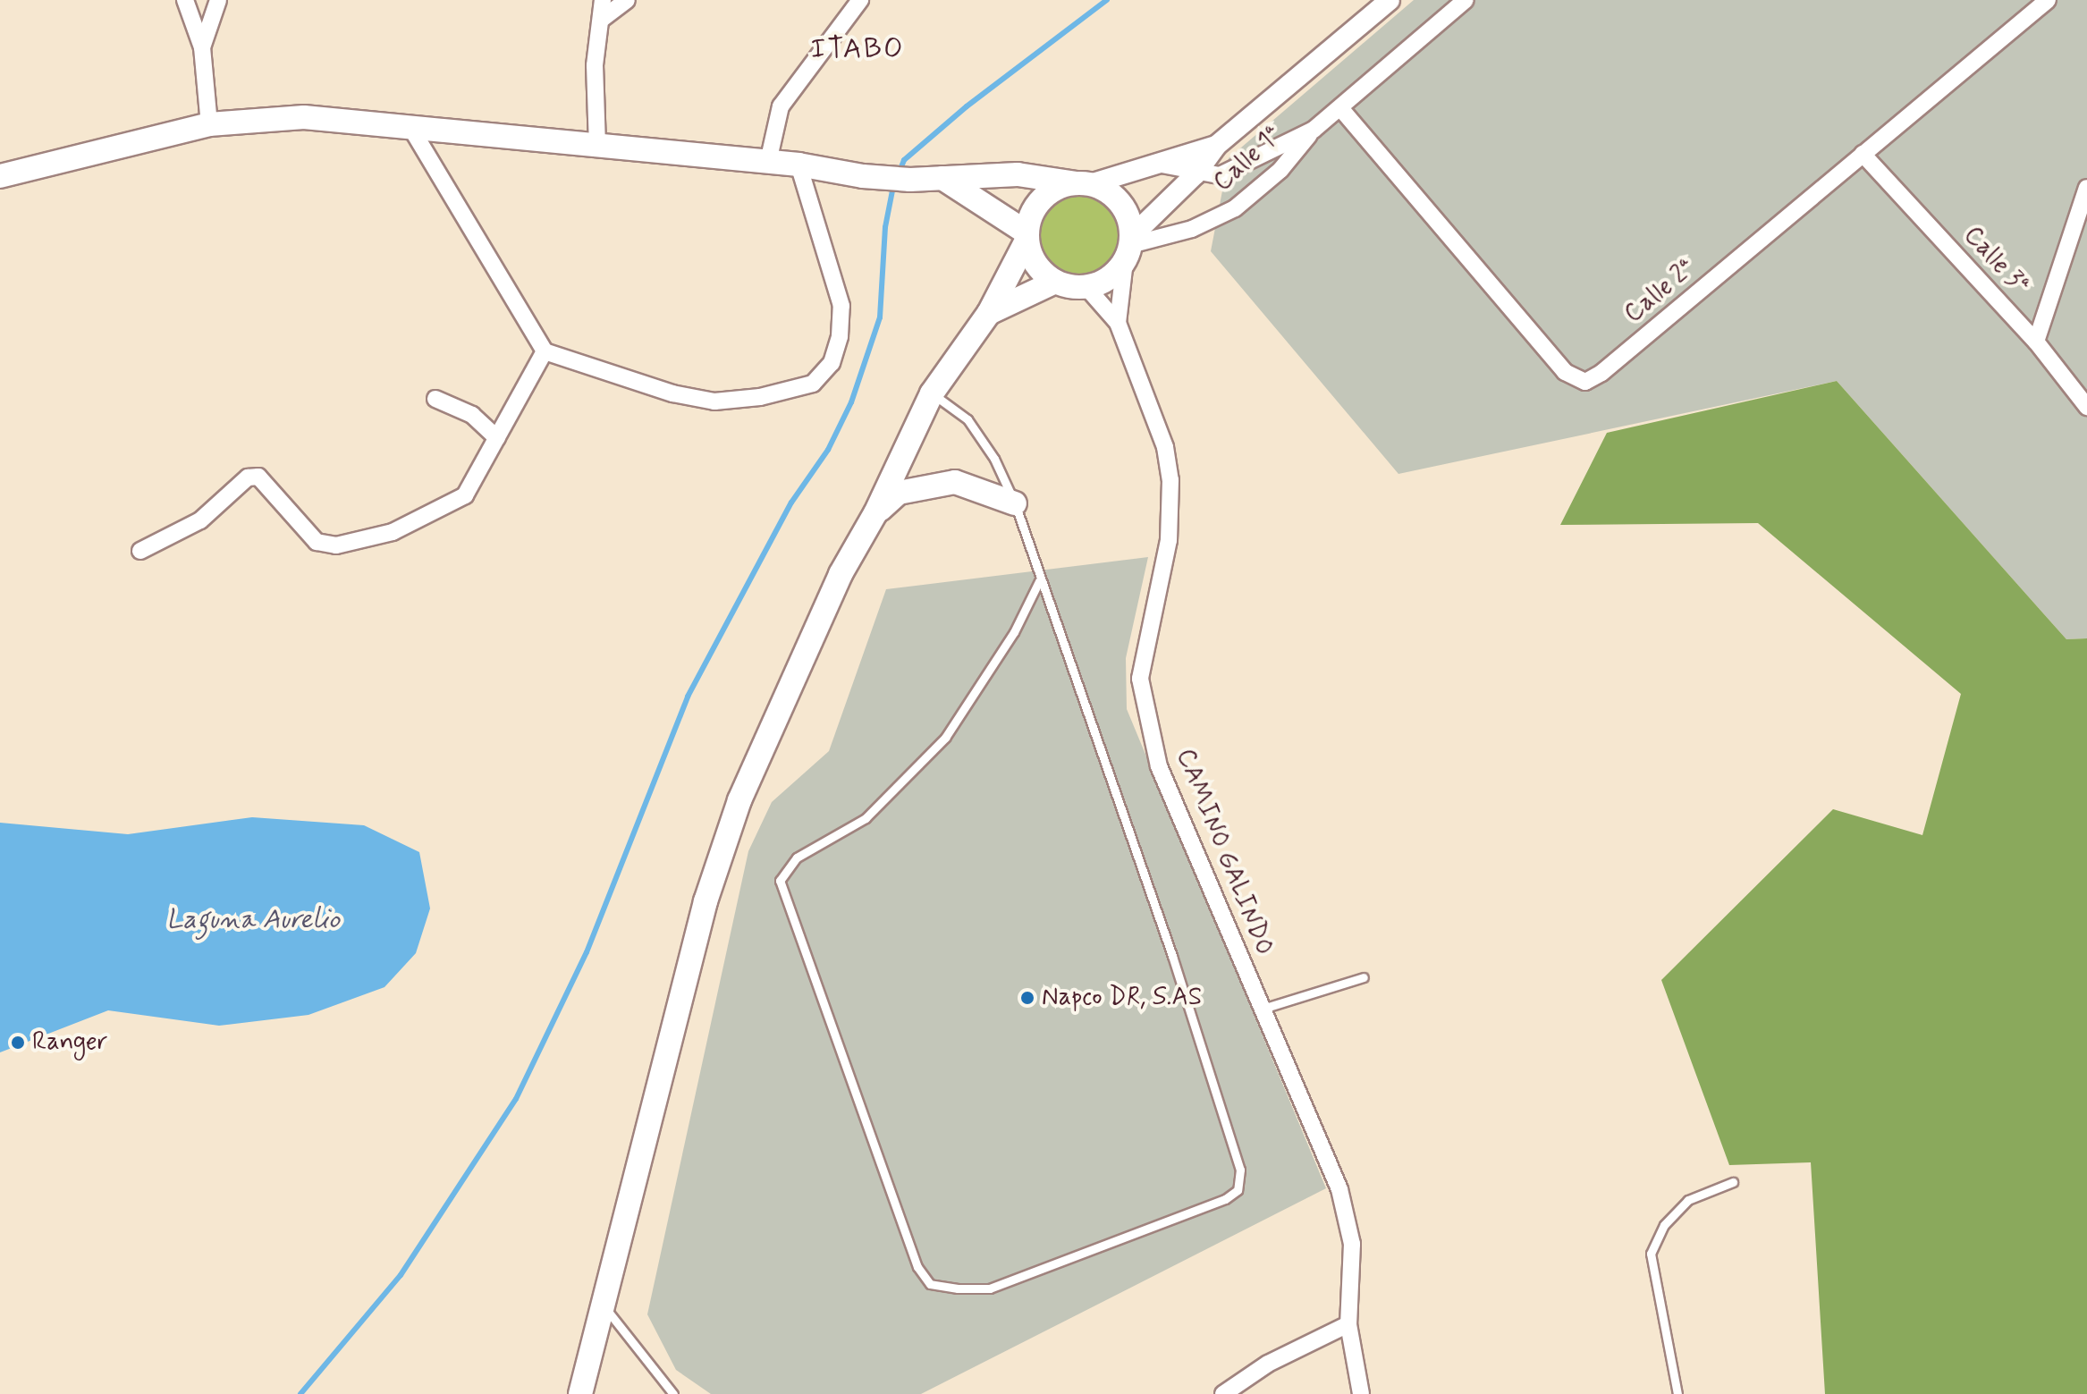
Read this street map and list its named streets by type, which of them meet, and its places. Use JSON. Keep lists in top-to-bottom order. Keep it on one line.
{"streets":{"street":["Calle 1ª","Calle 3ª","Calle 2ª","CAMINO GALINDO"]},"crossings":[["Calle 1ª","Calle 2ª"],["Calle 1ª","CAMINO GALINDO"],["Calle 3ª","Calle 2ª"]],"districts":["ITABO"],"water":["Laguna Aurelio"],"places":["Napco DR, S.AS","Ranger"]}
